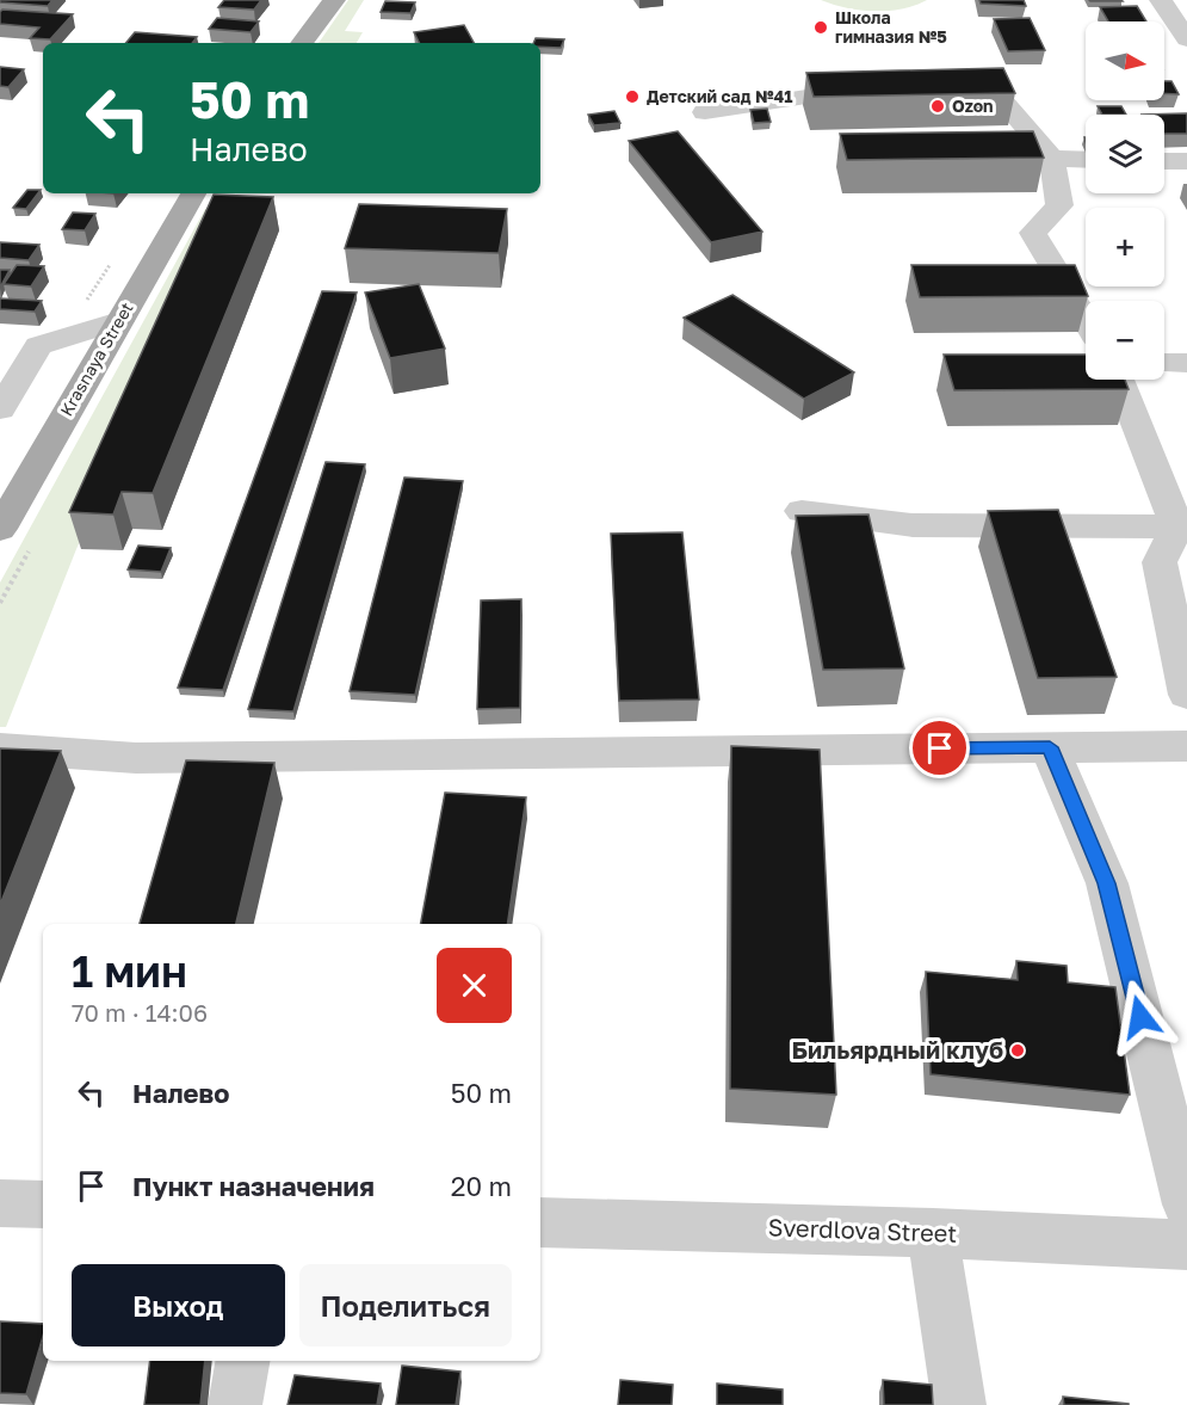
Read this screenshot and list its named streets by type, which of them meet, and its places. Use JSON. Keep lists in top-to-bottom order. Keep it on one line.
{"streets":{"main road":["Krasnaya Street"],"street":["Sverdlova Street"]},"places":["Школа гимназия №5","Детский сад №41","Ozon","Бильярдный клуб"],"north":"right","page":{"map_buttons":["+","−"],"turn":["50 m","Налево"],"heading":["1 мин","70 m · 14:06"],"list":[{"name":"Налево","value":"50 m"},{"name":"Пункт назначения","value":"20 m"}],"buttons":["Выход","Поделиться"]}}
